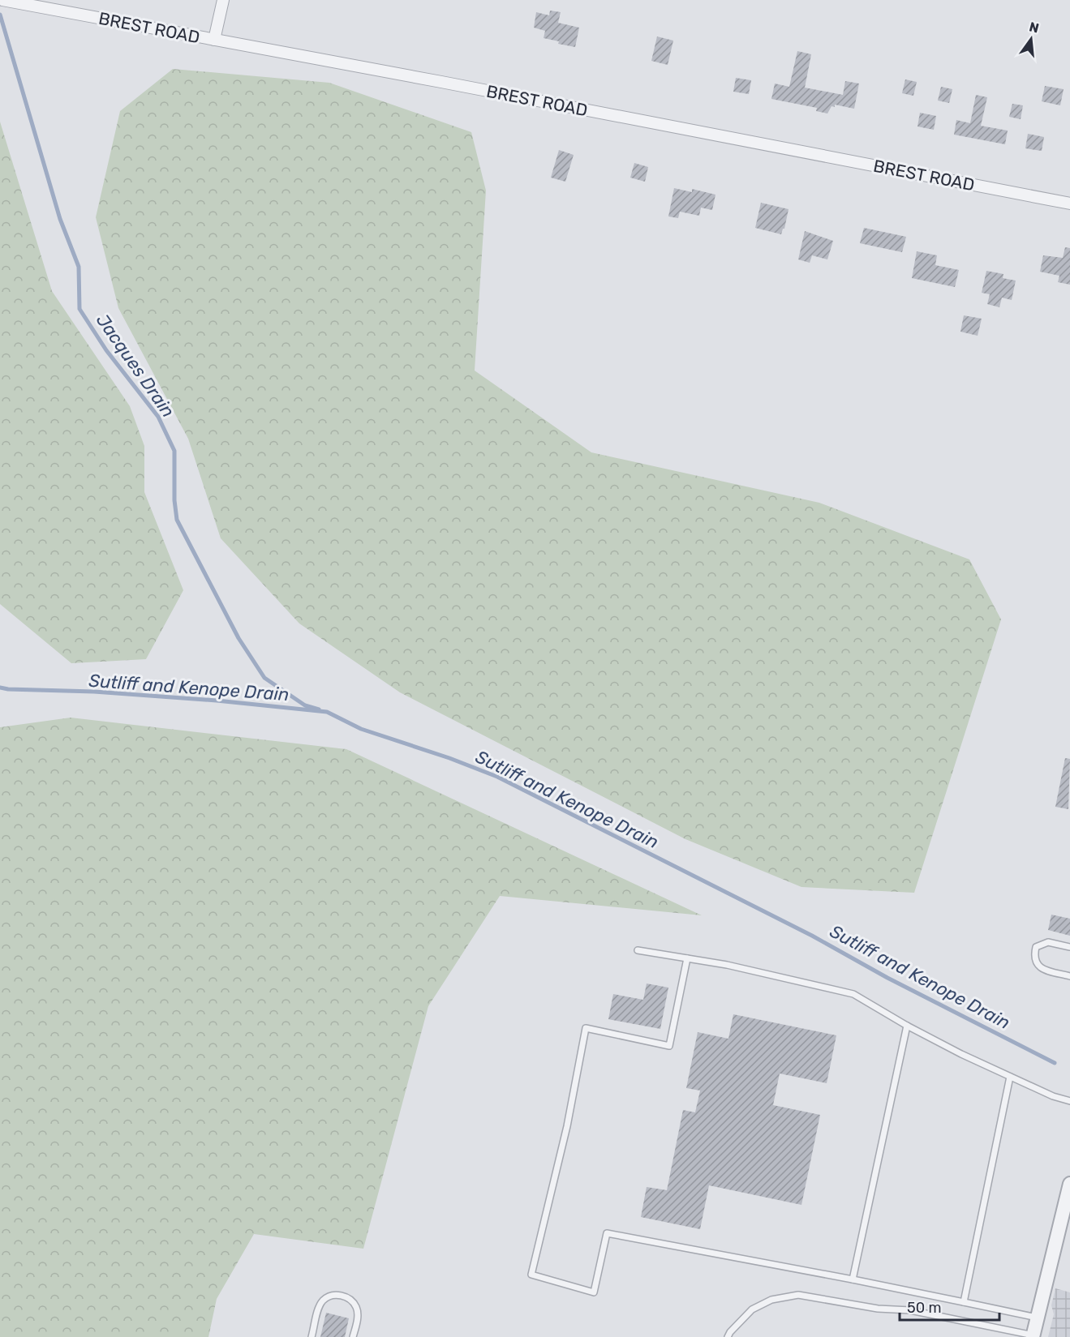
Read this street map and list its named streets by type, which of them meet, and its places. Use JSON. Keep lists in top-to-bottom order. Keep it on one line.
{"streets":{"street":["BREST ROAD"]},"water":["Jacques Drain","Sutliff and Kenope Drain"],"scale_bar":"50 m","north":"top"}
